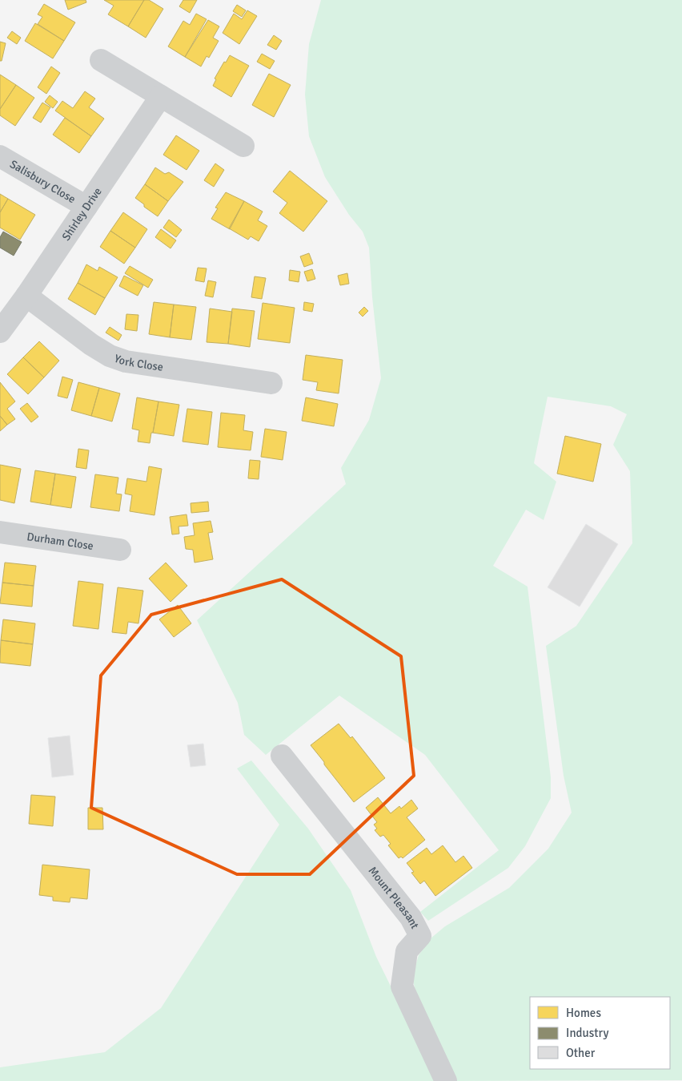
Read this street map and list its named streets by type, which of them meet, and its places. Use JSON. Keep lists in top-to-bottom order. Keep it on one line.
{"streets":{"street":["Salisbury Close","Shirley Drive","York Close","Durham Close","Mount Pleasant"]},"crossings":[["Salisbury Close","Shirley Drive"],["Shirley Drive","York Close"]],"legend":["Homes","Industry","Other"]}
